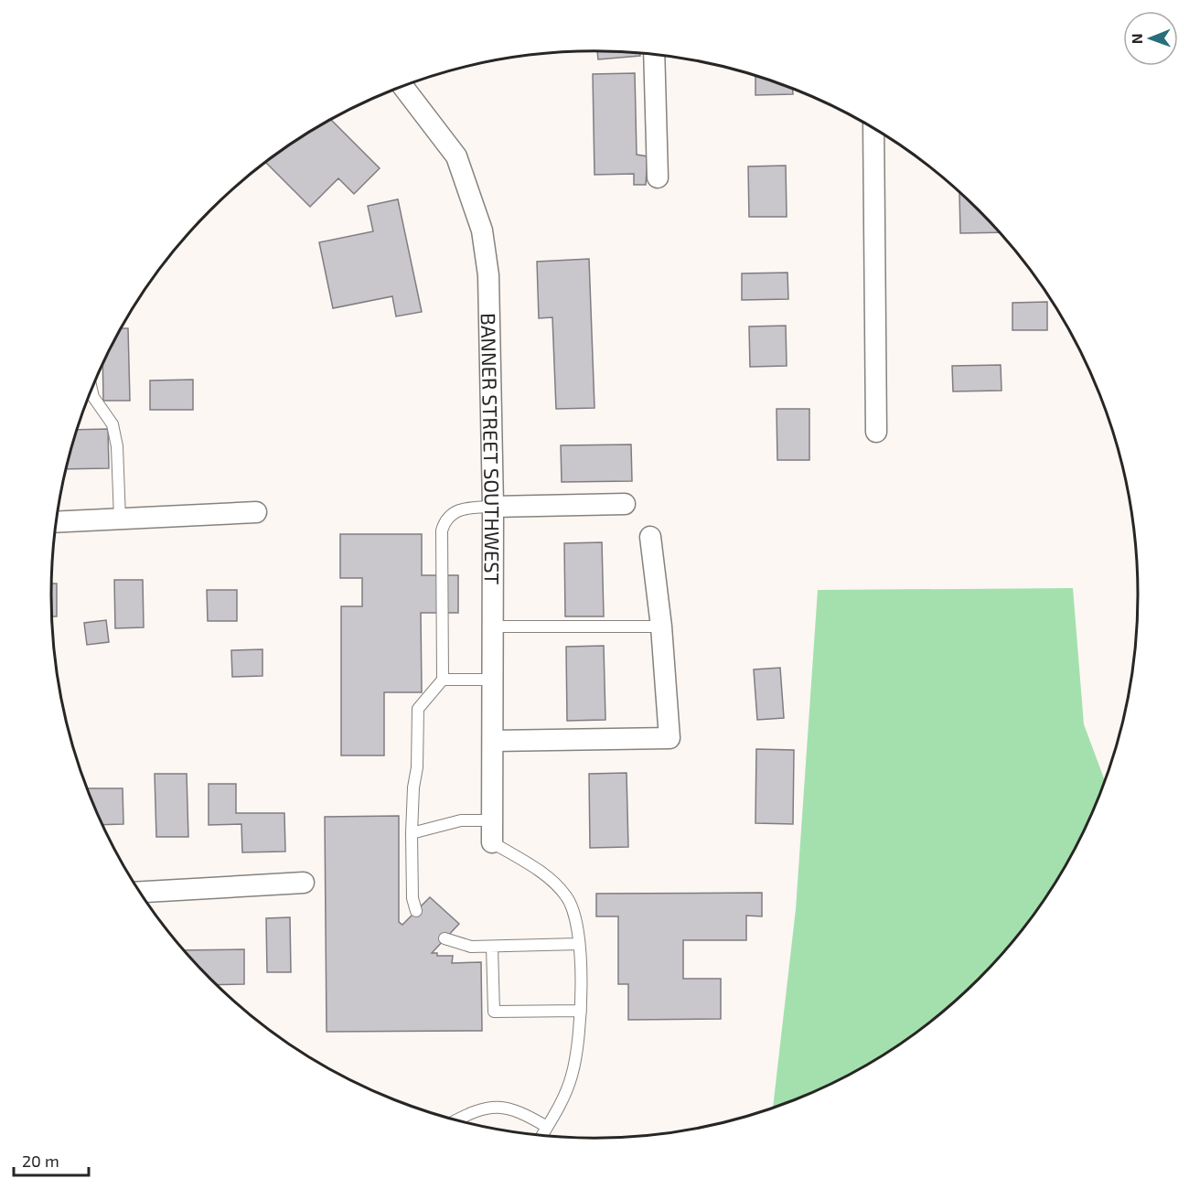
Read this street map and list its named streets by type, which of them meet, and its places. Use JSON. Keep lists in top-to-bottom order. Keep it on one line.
{"streets":{"street":["BANNER STREET SOUTHWEST"]},"scale_bar":"20 m","north":"left"}
